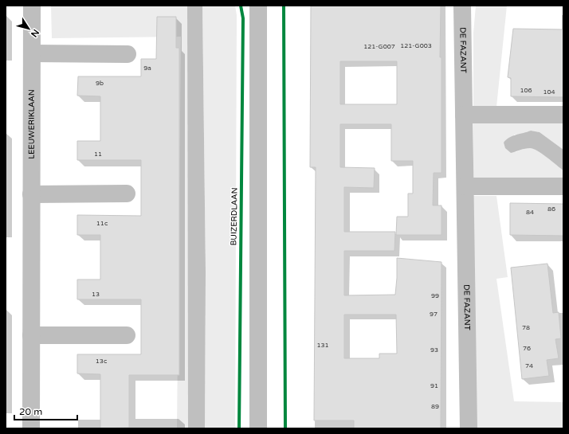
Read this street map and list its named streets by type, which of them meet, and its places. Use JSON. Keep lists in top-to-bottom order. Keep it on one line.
{"streets":{"street":["DE FAZANT","LEEUWERIKLAAN"],"cycle path":["BUIZERDLAAN"]},"house_numbers":["121-G003","121-G007","9a","9b","106","104","11","86","84","11c","13","99","97","78","131","76","93","13c","74","91","89"],"scale_bar":"20 m","north":"bottom right"}
